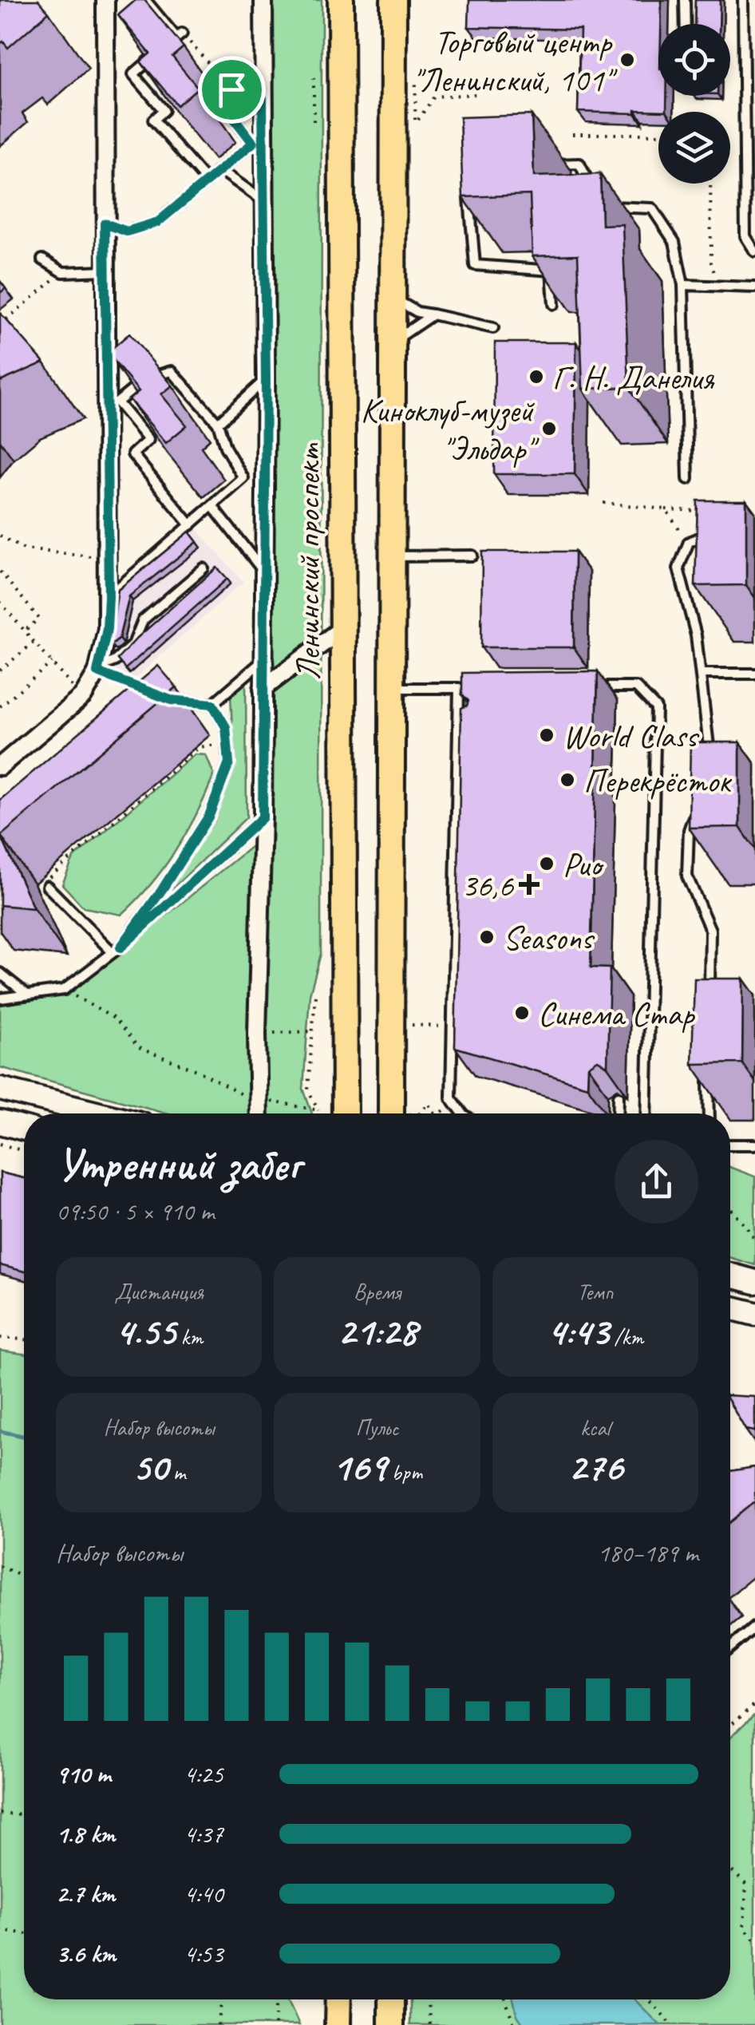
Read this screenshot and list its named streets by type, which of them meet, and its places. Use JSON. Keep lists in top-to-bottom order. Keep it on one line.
{"streets":{"main road":["Ленинский проспект"]},"places":{"other":["Торговый центр \"Ленинский, 101\"","Г. Н. Данелия","Киноклуб-музей \"Эльдар\"","World Class","Перекрёсток","Рио","Seasons","Синема Стар"],"health":["36,6"]},"page":{"heading":["Утренний забег","09:50 · 5 × 910 m"],"stats":[["Дистанция","4.55 km"],["Время","21:28"],["Темп","4:43 /km"],["Набор высоты","50 m"],["Пульс","169 bpm"],["kcal","276"]],"chart":["Набор высоты","180–189 m"],"list":[{"name":"910 m","note":"4:25"},{"name":"1.8 km","note":"4:37"},{"name":"2.7 km","note":"4:40"},{"name":"3.6 km","note":"4:53"}]}}
